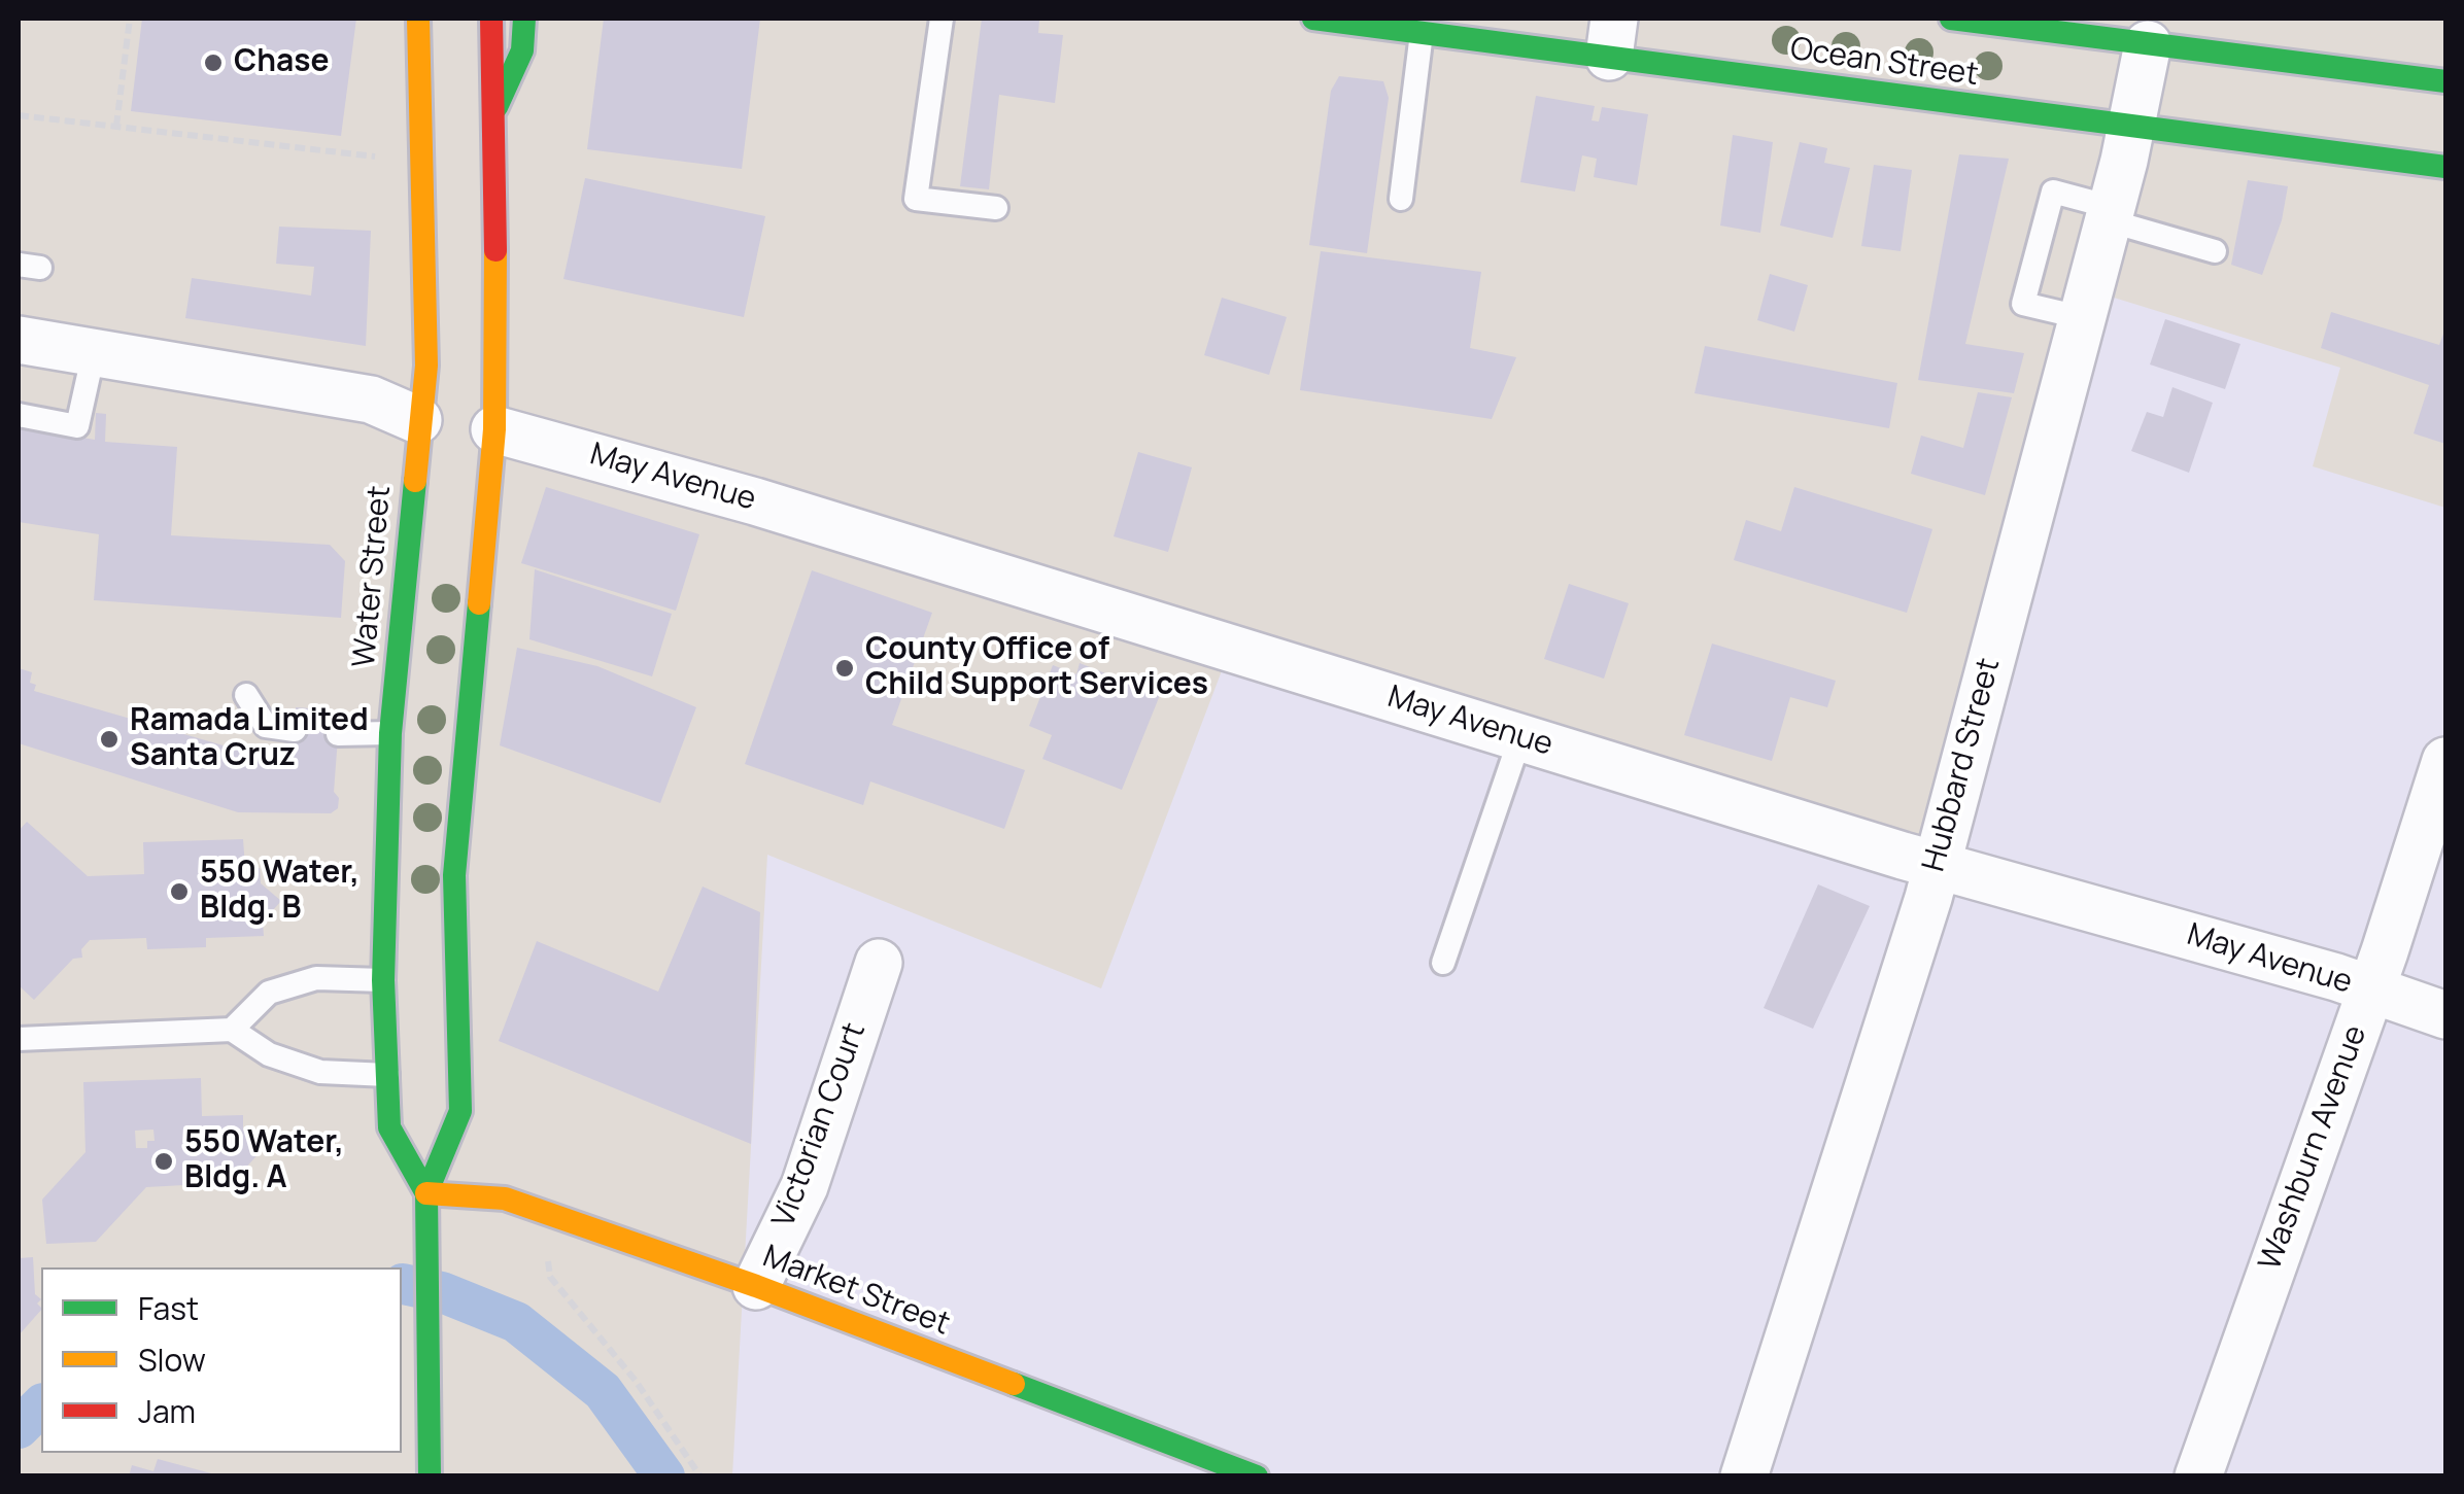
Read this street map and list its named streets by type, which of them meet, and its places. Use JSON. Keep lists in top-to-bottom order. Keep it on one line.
{"streets":{"main road":["Ocean Street","Water Street","Market Street"],"street":["May Avenue","Hubbard Street","Victorian Court","Washburn Avenue"]},"crossings":[["Ocean Street","Hubbard Street"],["May Avenue","Water Street"],["May Avenue","Hubbard Street"],["May Avenue","Washburn Avenue"],["Water Street","Market Street"],["Victorian Court","Market Street"]],"places":["Chase","County Office of Child Support Services","Ramada Limited Santa Cruz","550 Water, Bldg. B","550 Water, Bldg. A"],"legend":["Fast","Slow","Jam"]}
